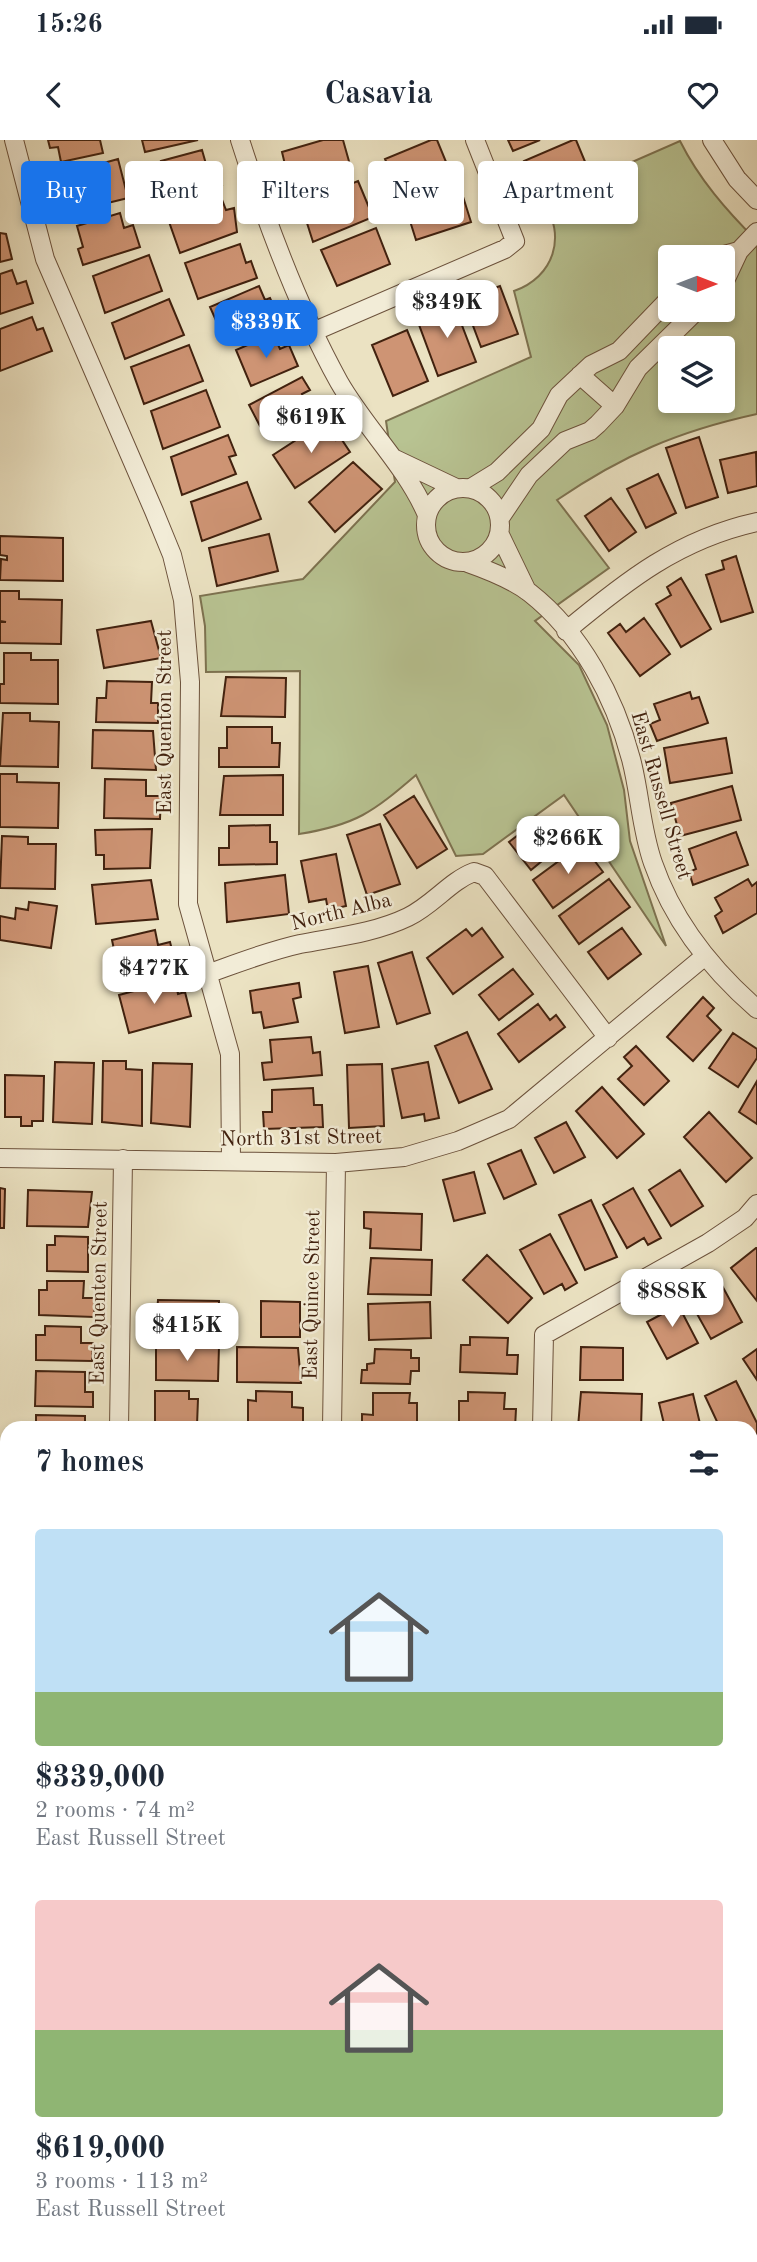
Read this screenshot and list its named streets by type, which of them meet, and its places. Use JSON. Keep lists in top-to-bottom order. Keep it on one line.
{"streets":{"street":["East Quenton Street","East Russell Street","North Alba","North 31st Street","East Quenten Street","East Quince Street"]},"crossings":[["East Quenton Street","North Alba"],["East Quenton Street","North 31st Street"],["East Russell Street","North 31st Street"],["North Alba","North 31st Street"],["North 31st Street","East Quenten Street"],["North 31st Street","East Quince Street"]],"north":"right","page":{"status":"15:26","header":"Casavia","chip":["Buy","Rent","Filters","New","Apartment"],"price":["$349K","$339K","$619K","$266K","$477K","$888K","$415K"],"heading":"7 homes","list":[{"name":"$339,000","note":"2 rooms · 74 m² · East Russell Street"},{"name":"$619,000","note":"3 rooms · 113 m² · East Russell Street"}]}}
